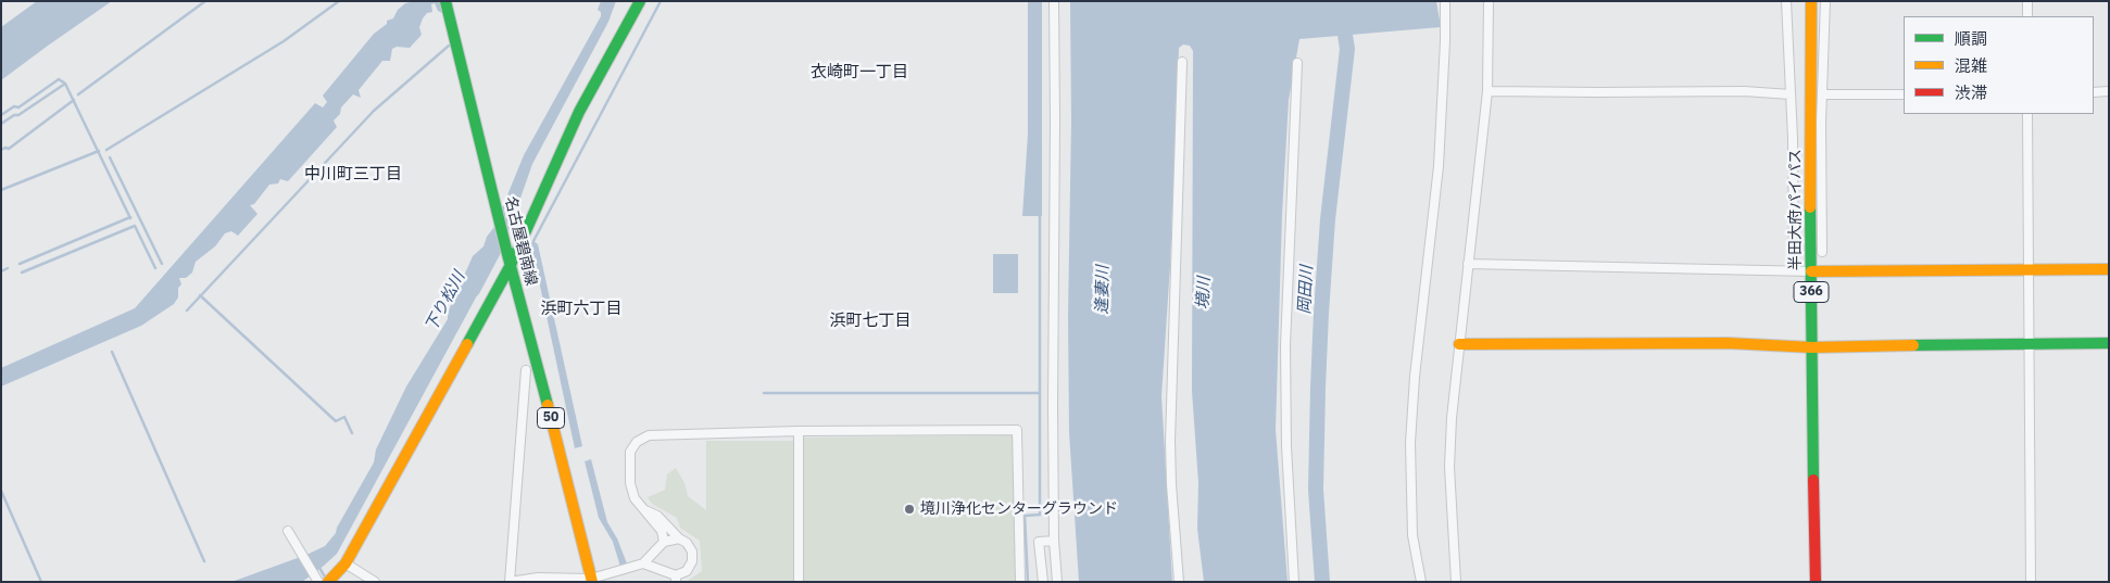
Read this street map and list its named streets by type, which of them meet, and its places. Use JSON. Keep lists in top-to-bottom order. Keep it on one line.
{"streets":{"main road":["半田大府パイパス","名古屋碧南線","366","50"]},"districts":["衣崎町一丁目","中川町三丁目","浜町六丁目","浜町七丁目"],"water":["逢妻川","岡田川","境川","下り松川"],"places":["境川浄化センターグラウンド"],"legend":["順調","混雑","渋滞"]}
